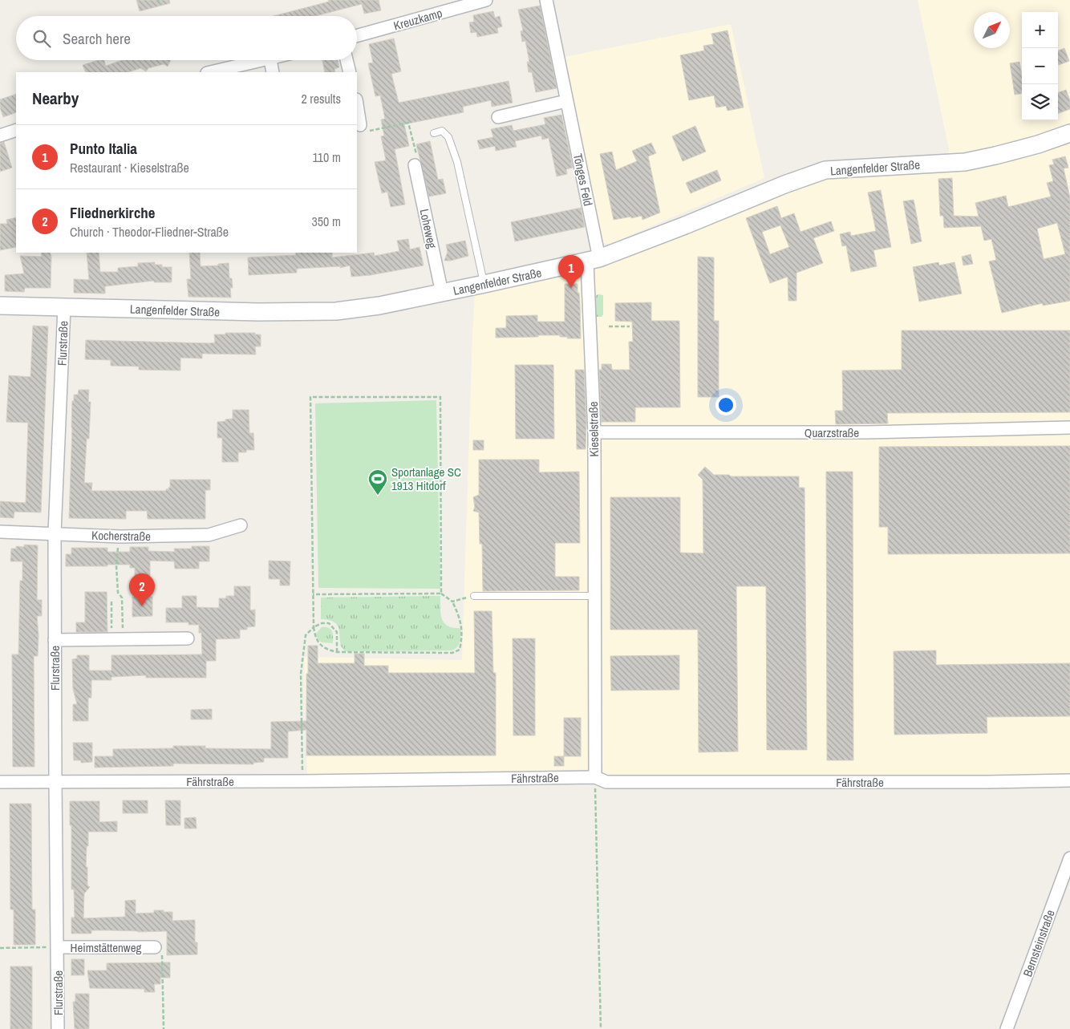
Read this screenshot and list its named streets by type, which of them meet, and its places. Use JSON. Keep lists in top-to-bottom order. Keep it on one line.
{"streets":{"street":["Kreuzkamp","Langenfelder Straße","Tönges Feld","Loheweg","Flurstraße","Kieselstraße","Quarzstraße","Kocherstraße","Fährstraße","Bernsteinstraße","Heimstättenweg"]},"crossings":[["Langenfelder Straße","Tönges Feld"],["Langenfelder Straße","Loheweg"],["Langenfelder Straße","Flurstraße"],["Langenfelder Straße","Kieselstraße"],["Tönges Feld","Kieselstraße"],["Flurstraße","Kocherstraße"],["Flurstraße","Fährstraße"],["Flurstraße","Heimstättenweg"],["Kieselstraße","Quarzstraße"],["Kieselstraße","Fährstraße"]],"places":{"sports":["Sportanlage SC 1913 Hitdorf"]},"north":"top right","page":{"map_buttons":["+","−"],"search":"Search here","heading":["Nearby","2 results"],"list":[{"mark":"1","name":"Punto Italia","note":"Restaurant · Kieselstraße","value":"110 m"},{"mark":"2","name":"Fliednerkirche","note":"Church · Theodor-Fliedner-Straße","value":"350 m"}],"pins":["1","2"]}}
